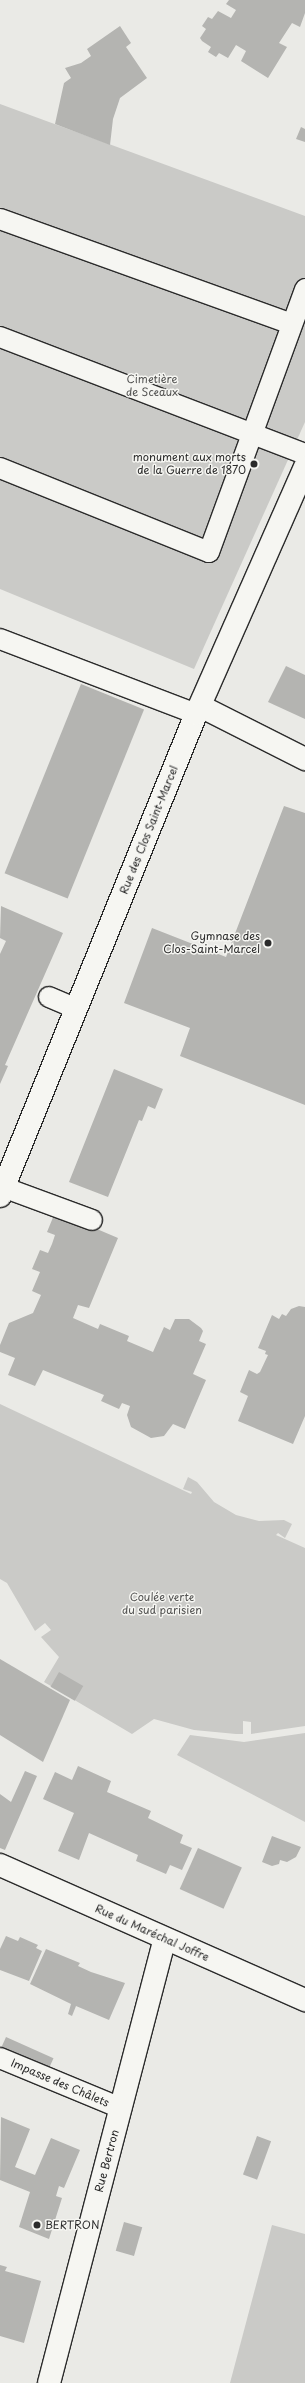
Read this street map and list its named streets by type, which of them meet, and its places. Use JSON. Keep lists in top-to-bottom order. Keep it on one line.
{"streets":{"street":["Rue des Clos Saint-Marcel","Rue du Maréchal Joffre","Rue Bertron"],"lane":["Impasse des Châlets"]},"crossings":[["Rue du Maréchal Joffre","Rue Bertron"],["Impasse des Châlets","Rue Bertron"]],"parks":["Cimetière de Sceaux","Coulée verte du sud parisien"],"places":["monument aux morts de la Guerre de 1870","Gymnase des Clos-Saint-Marcel","BERTRON"]}
